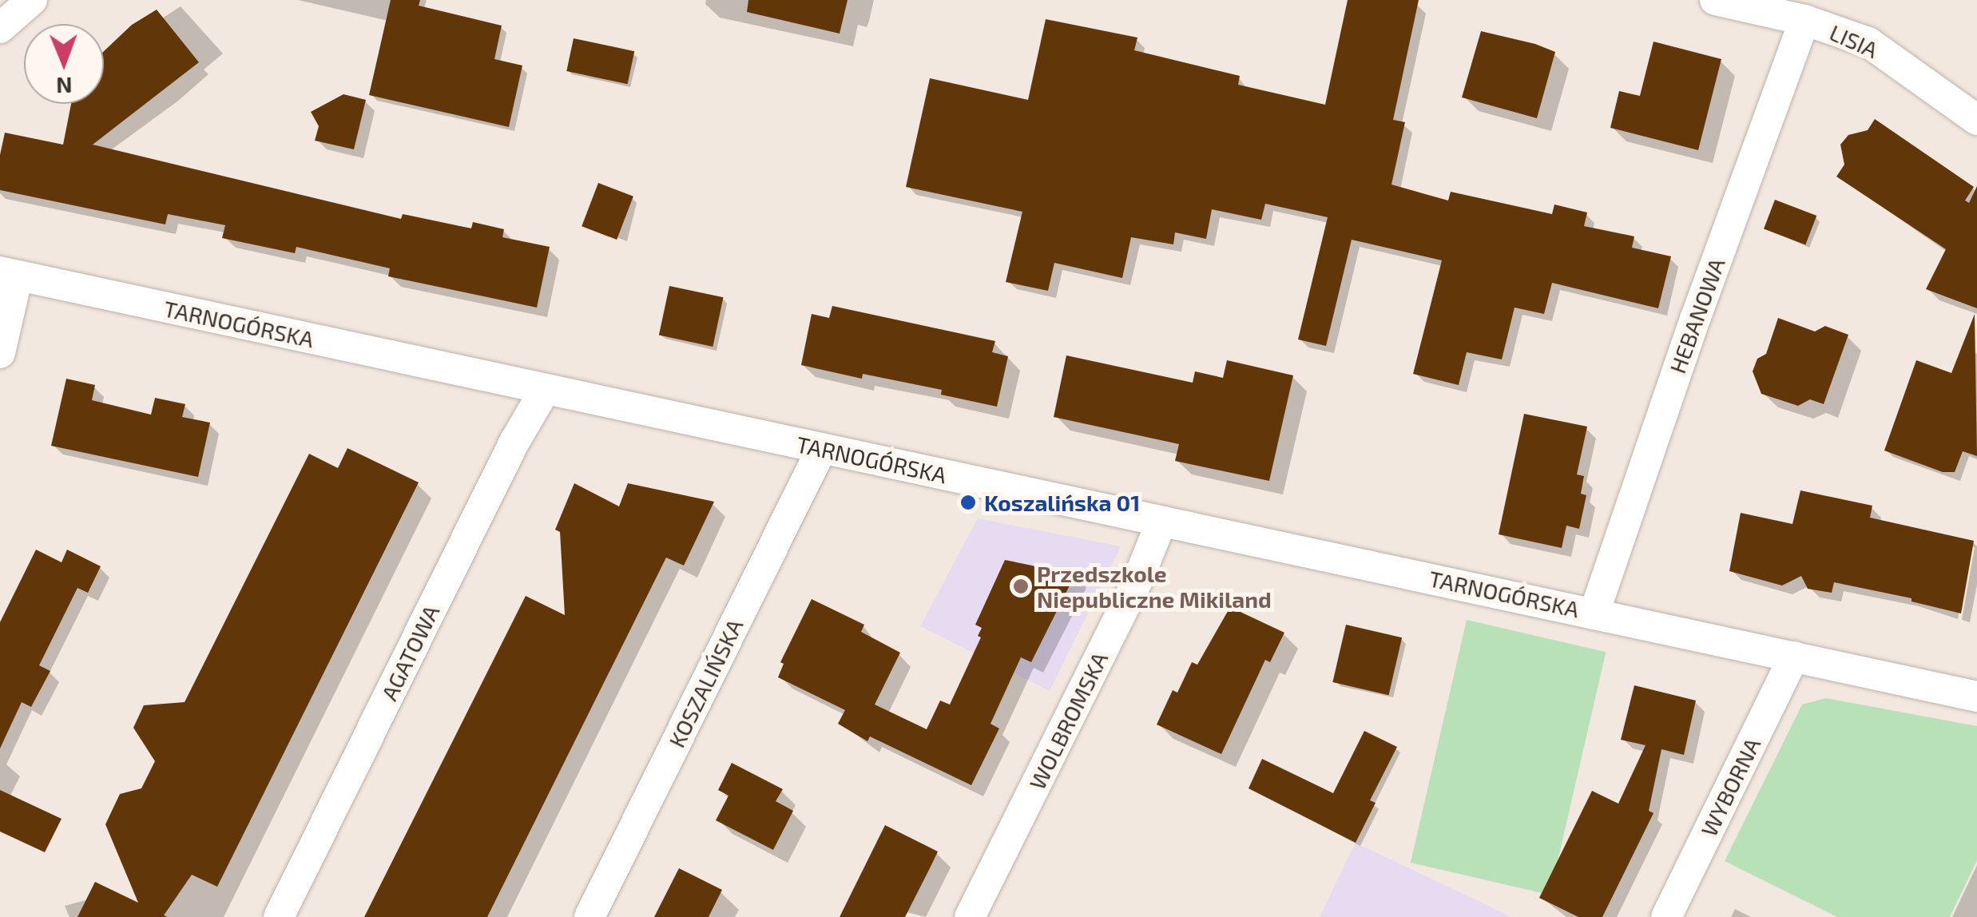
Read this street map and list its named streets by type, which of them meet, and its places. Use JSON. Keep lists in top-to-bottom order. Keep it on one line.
{"streets":{"street":["LISIA","HEBANOWA","TARNOGÓRSKA","AGATOWA","KOSZALIŃSKA","WOLBROMSKA","WYBORNA"]},"crossings":[["LISIA","HEBANOWA"],["HEBANOWA","TARNOGÓRSKA"],["TARNOGÓRSKA","AGATOWA"],["TARNOGÓRSKA","KOSZALIŃSKA"],["TARNOGÓRSKA","WOLBROMSKA"],["TARNOGÓRSKA","WYBORNA"]],"places":["Koszalińska 01","Przedszkole Niepubliczne Mikiland"],"north":"bottom"}
